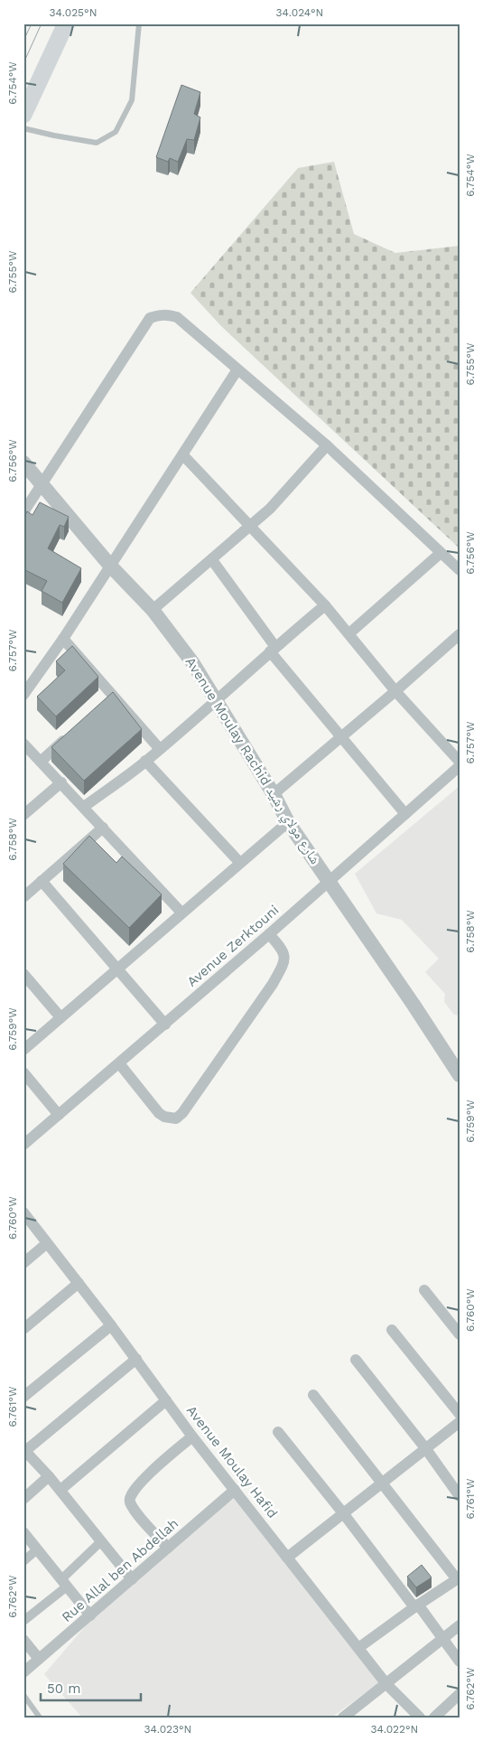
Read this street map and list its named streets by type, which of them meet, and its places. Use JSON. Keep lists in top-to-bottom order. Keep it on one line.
{"streets":{"street":["Avenue Moulay Rachid شارع مولاي رشيد","Avenue Zerktouni","Avenue Moulay Hafid","Rue Allal ben Abdellah"]},"crossings":[["Avenue Moulay Rachid شارع مولاي رشيد","Avenue Zerktouni"],["Avenue Moulay Hafid","Rue Allal ben Abdellah"]],"scale_bar":"50 m","coordinates":["34.025°N","34.024°N","6.754°W","6.755°W","6.756°W","6.757°W","6.758°W","6.759°W","6.760°W","6.761°W","6.762°W","34.023°N","34.022°N"]}
